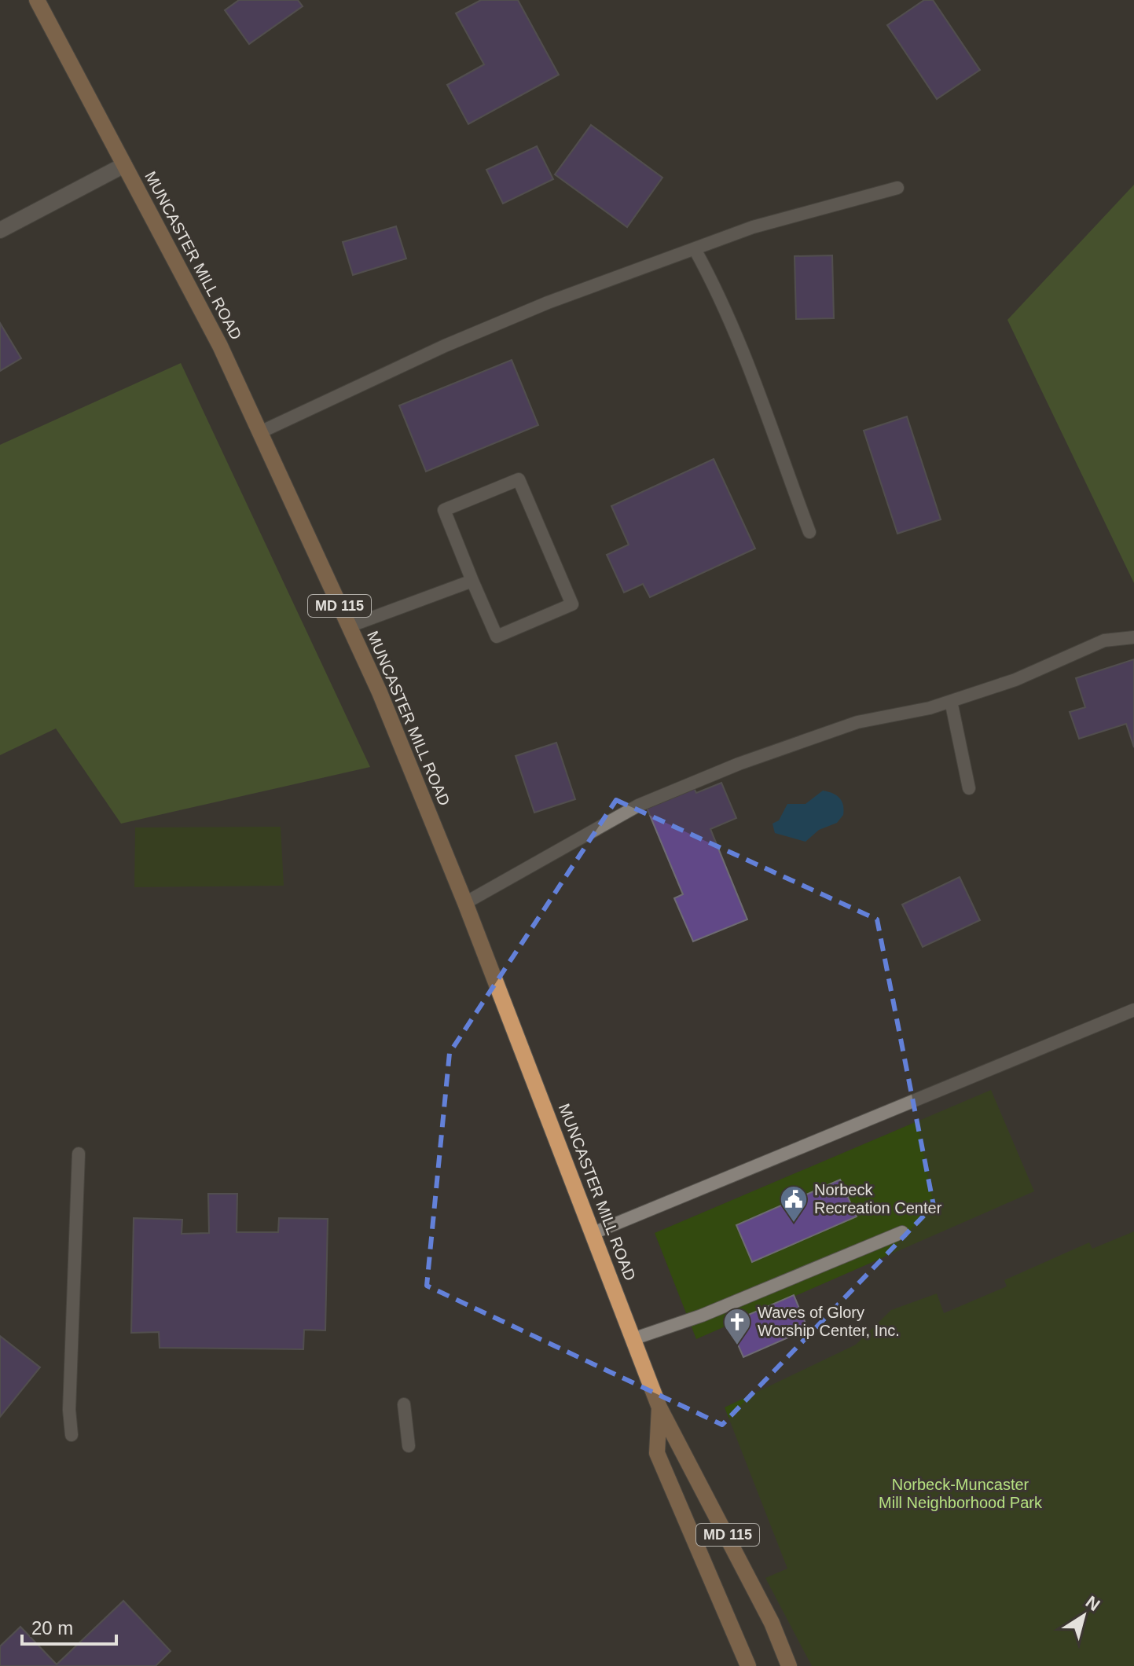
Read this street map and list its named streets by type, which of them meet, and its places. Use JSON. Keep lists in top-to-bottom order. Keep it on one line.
{"streets":{"main road":["MUNCASTER MILL ROAD","MD 115"]},"parks":["Norbeck-Muncaster Mill Neighborhood Park"],"places":{"public building":["Norbeck Recreation Center"],"church":["Waves of Glory Worship Center, Inc."]},"scale_bar":"20 m","north":"top right"}
